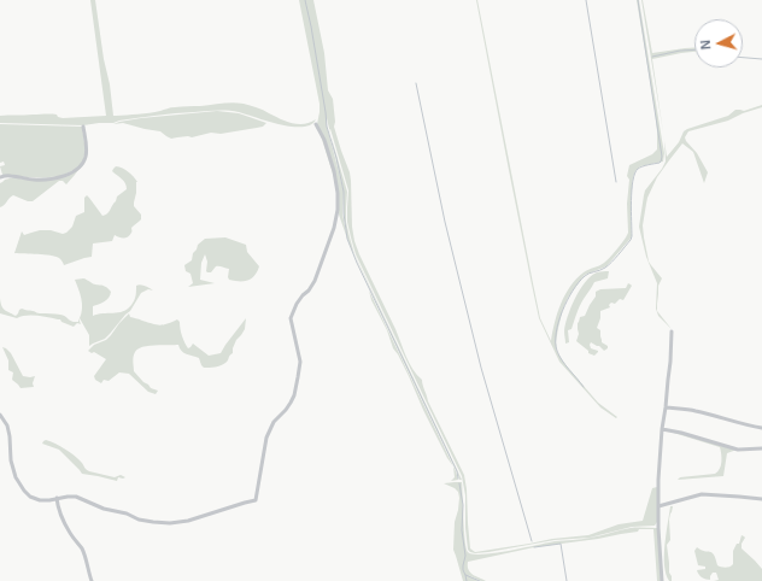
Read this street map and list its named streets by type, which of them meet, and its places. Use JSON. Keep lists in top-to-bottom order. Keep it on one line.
{"north":"left"}
